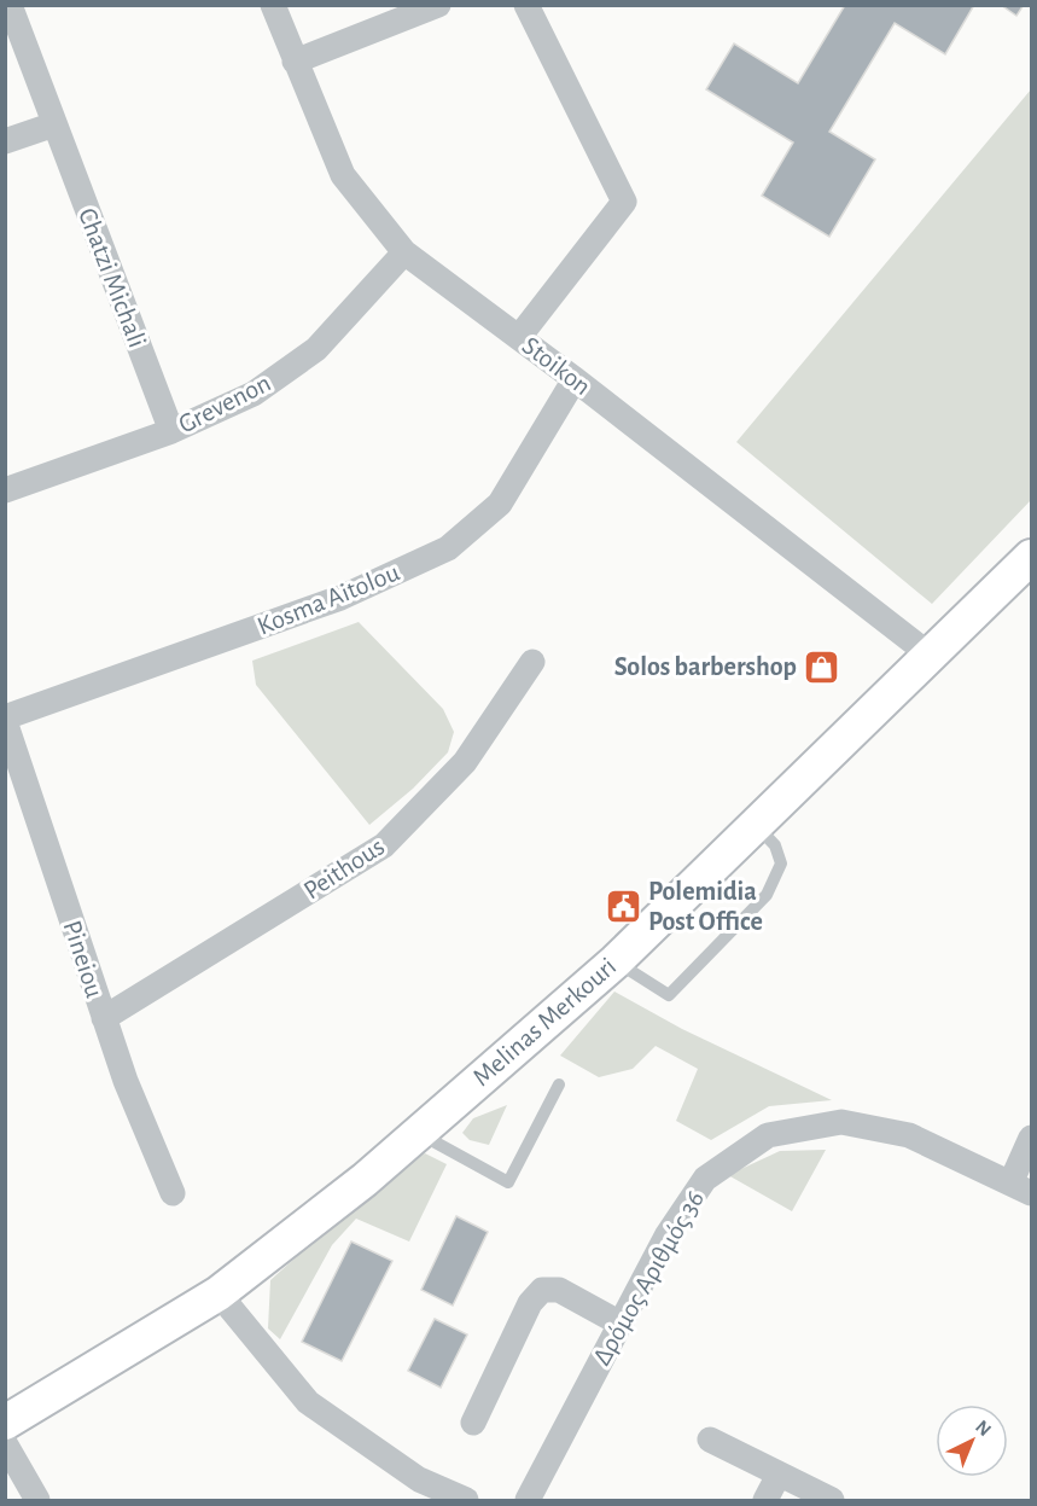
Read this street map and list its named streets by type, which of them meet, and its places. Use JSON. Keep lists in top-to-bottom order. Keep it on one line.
{"streets":{"main road":["Melinas Merkouri"],"street":["Chatzi Michali","Stoikon","Grevenon","Kosma Aitolou","Peithous","Pineiou","Δρόμος Αριθμός 36"]},"crossings":[["Chatzi Michali","Grevenon"],["Stoikon","Grevenon"],["Stoikon","Kosma Aitolou"],["Stoikon","Melinas Merkouri"],["Kosma Aitolou","Pineiou"],["Peithous","Pineiou"]],"places":{"shop":["Solos barbershop"],"public building":["Polemidia Post Office"]},"north":"top right"}
